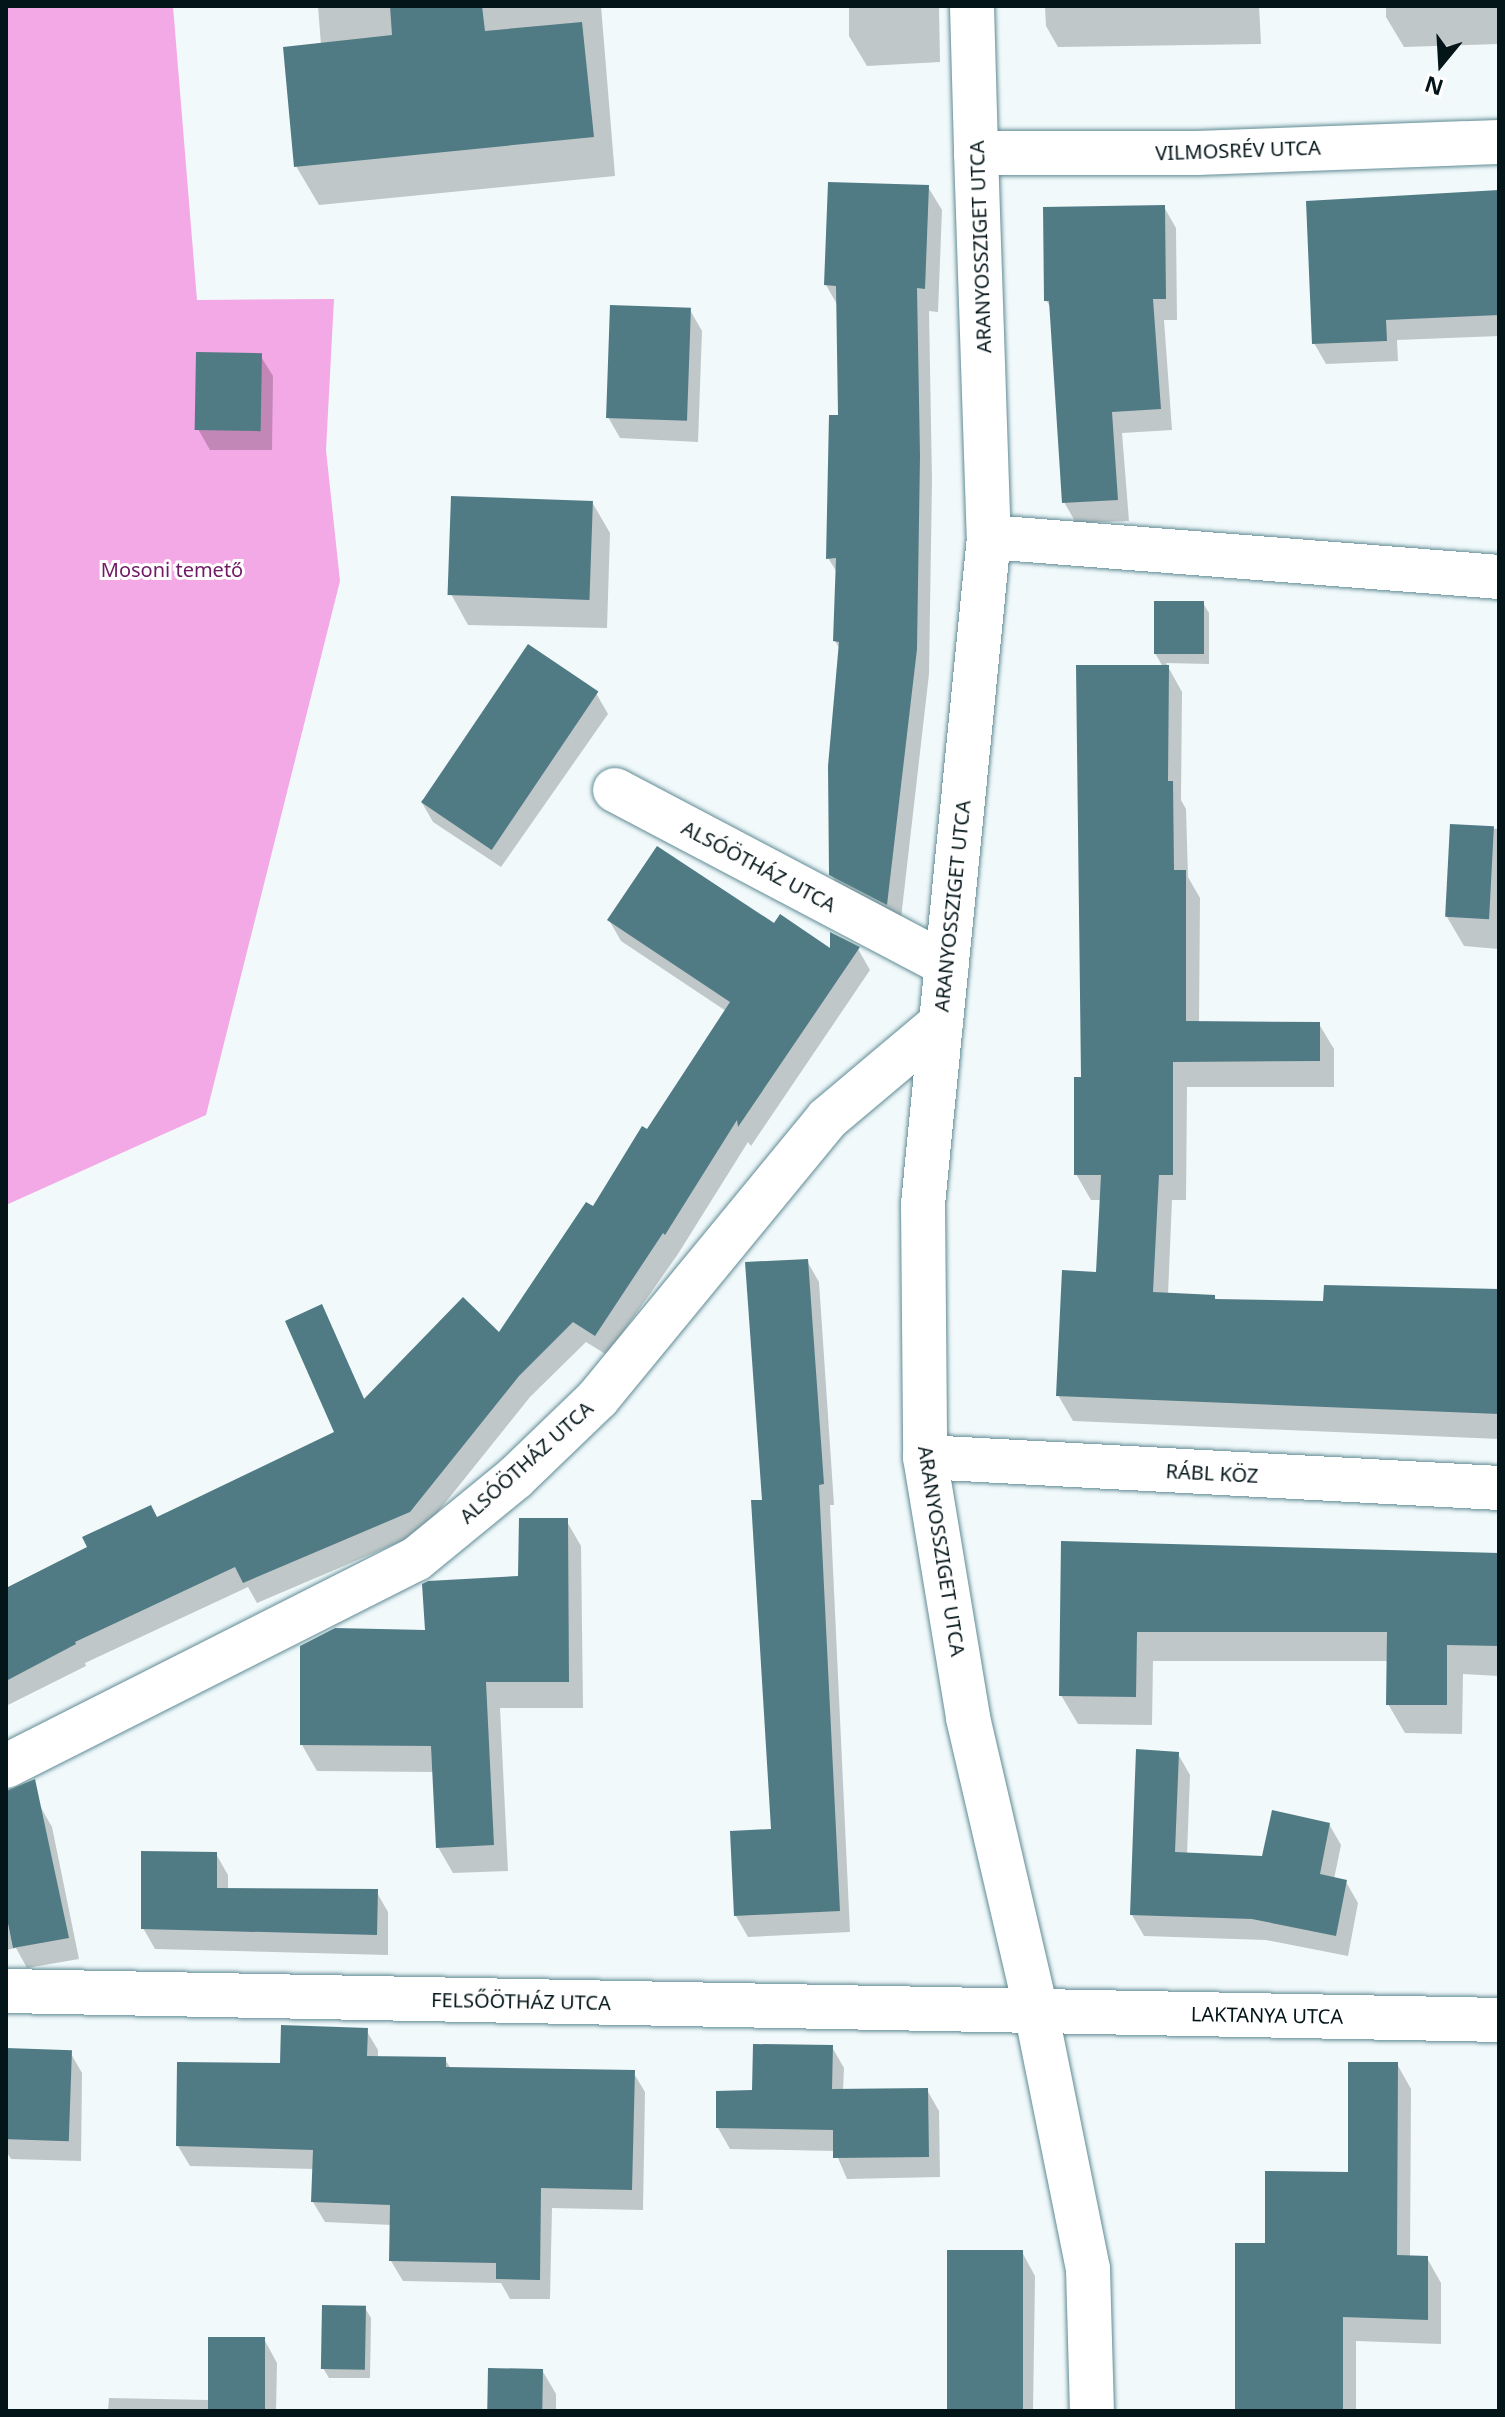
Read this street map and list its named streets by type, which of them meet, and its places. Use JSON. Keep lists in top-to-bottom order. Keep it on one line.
{"streets":{"street":["VILMOSRÉV UTCA","ARANYOSSZIGET UTCA","ALSÓÖTHÁZ UTCA","RÁBL KÖZ","FELSŐÖTHÁZ UTCA","LAKTANYA UTCA"]},"crossings":[["VILMOSRÉV UTCA","ARANYOSSZIGET UTCA"],["ARANYOSSZIGET UTCA","ALSÓÖTHÁZ UTCA"],["ARANYOSSZIGET UTCA","RÁBL KÖZ"],["ARANYOSSZIGET UTCA","FELSŐÖTHÁZ UTCA"],["ARANYOSSZIGET UTCA","LAKTANYA UTCA"],["FELSŐÖTHÁZ UTCA","LAKTANYA UTCA"]],"parks":["Mosoni temető"],"north":"bottom"}
